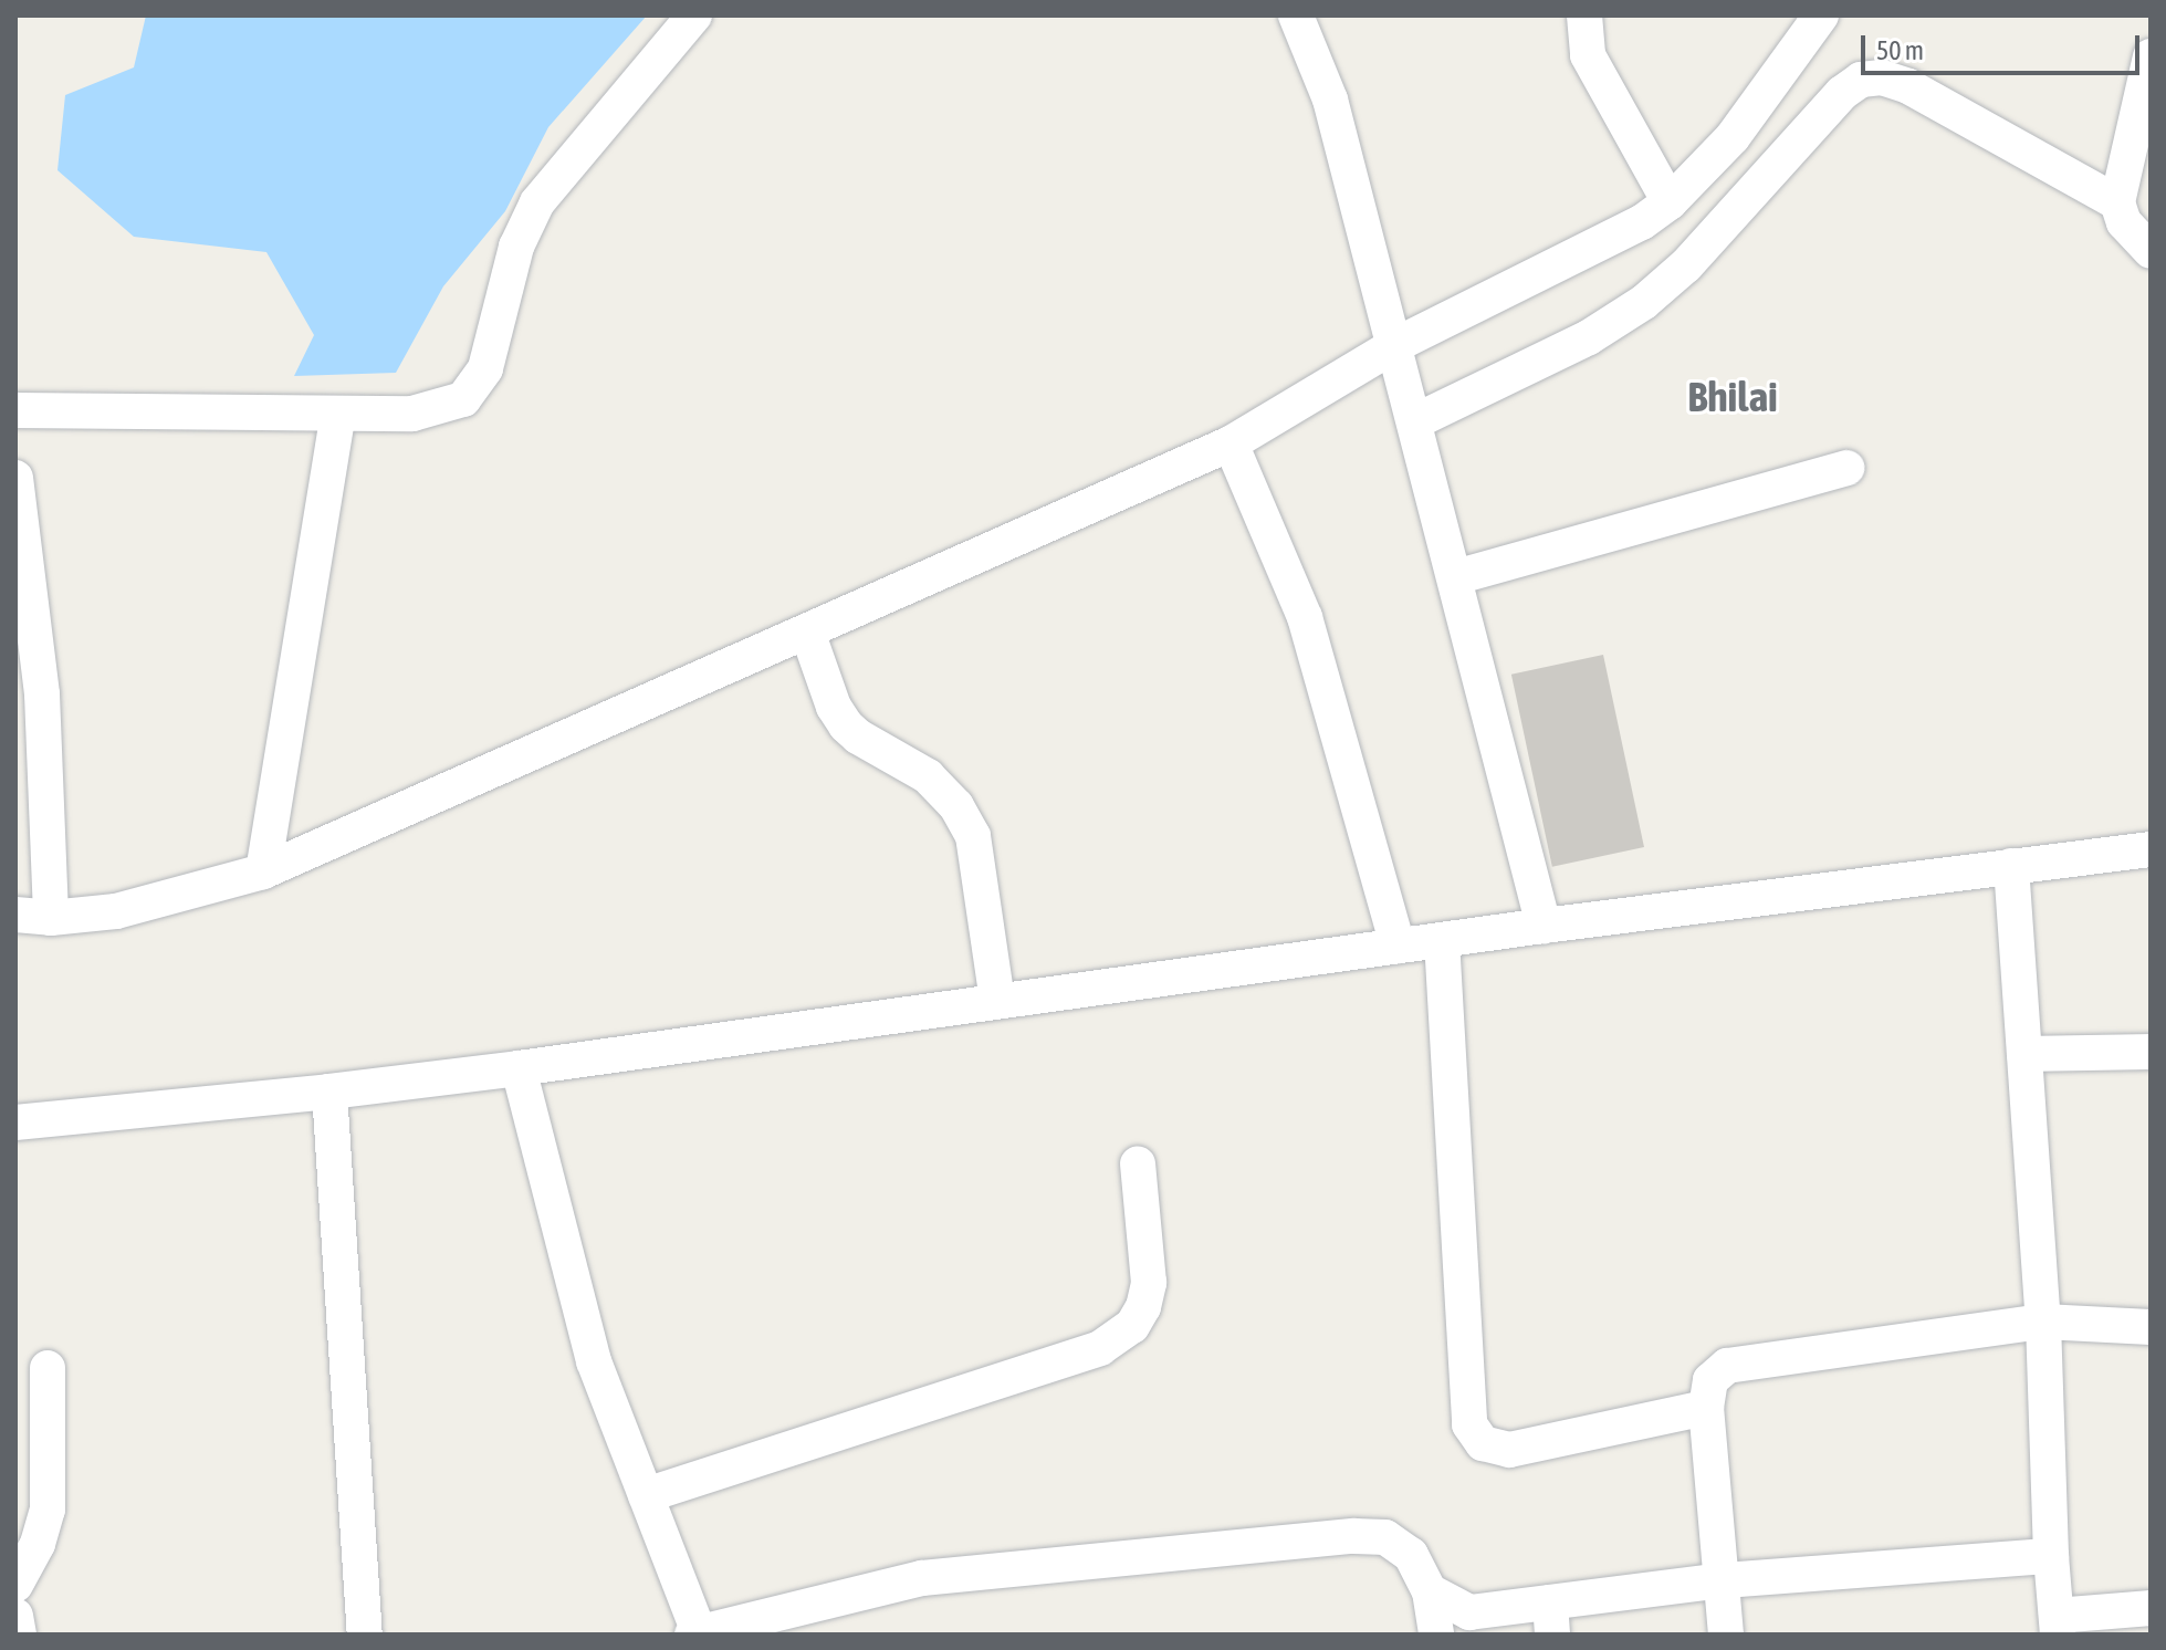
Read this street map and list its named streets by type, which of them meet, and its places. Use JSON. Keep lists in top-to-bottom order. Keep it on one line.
{"districts":["Bhilai"],"scale_bar":"50 m"}
